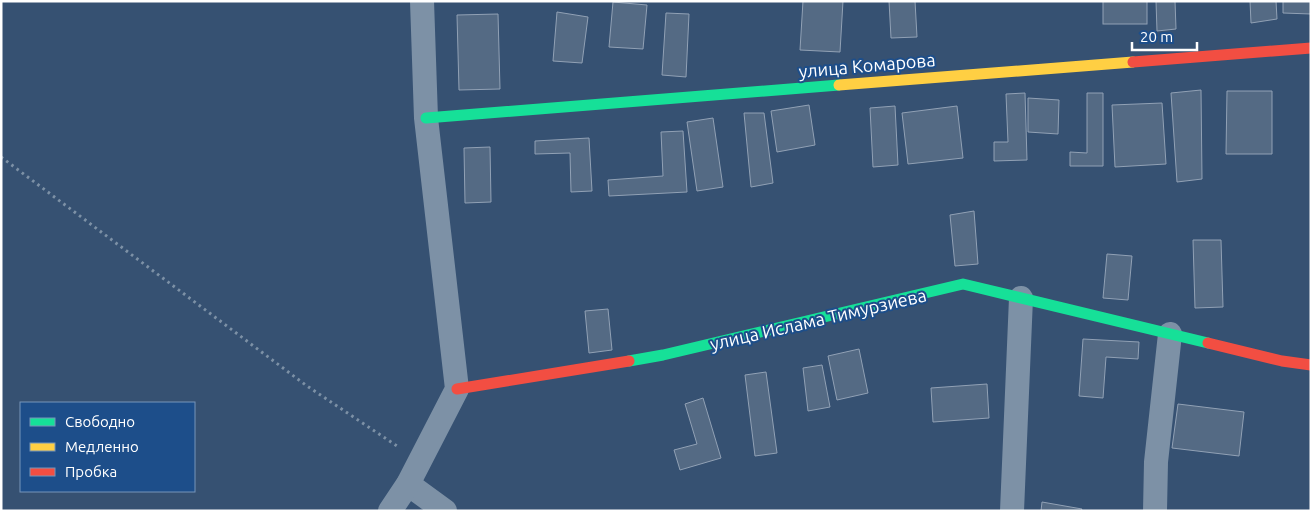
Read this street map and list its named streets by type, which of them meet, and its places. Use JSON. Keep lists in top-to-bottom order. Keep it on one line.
{"streets":{"street":["улица Комарова","улица Ислама Тимурзиева"]},"legend":["Свободно","Медленно","Пробка"],"scale_bar":"20 m"}
